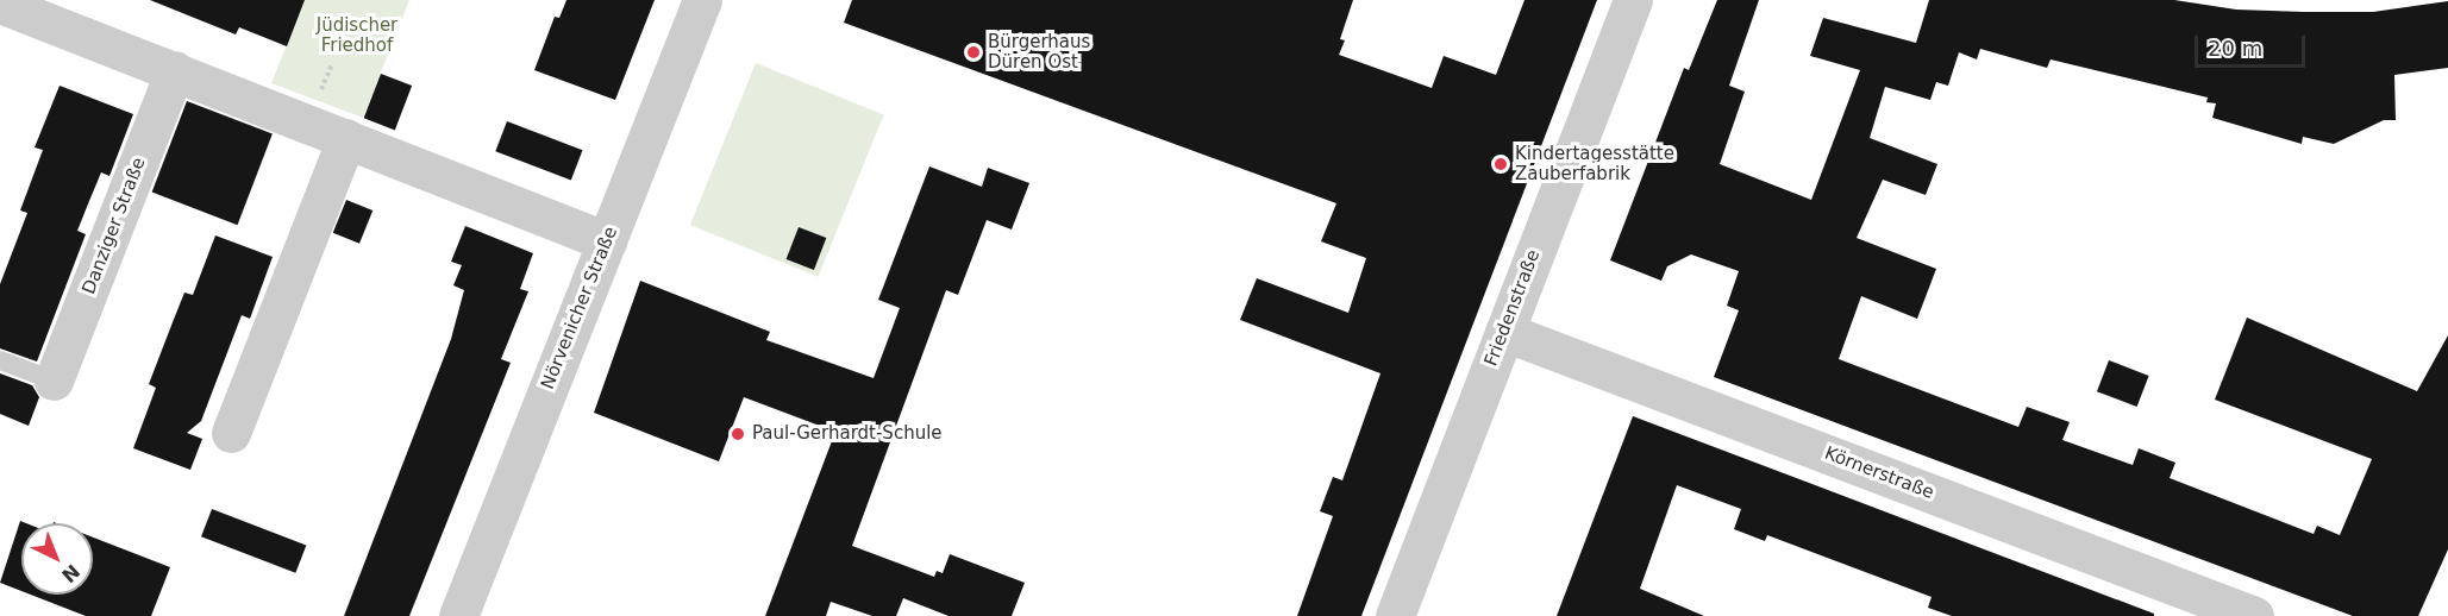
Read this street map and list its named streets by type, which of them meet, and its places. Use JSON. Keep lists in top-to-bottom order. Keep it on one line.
{"streets":{"street":["Danziger Straße","Nörvenicher Straße","Friedenstraße","Körnerstraße"]},"crossings":[["Friedenstraße","Körnerstraße"]],"parks":["Jüdischer Friedhof"],"places":["Bürgerhaus Düren Ost","Kindertagesstätte Zauberfabrik","Paul-Gerhardt-Schule"],"scale_bar":"20 m","north":"bottom right"}
